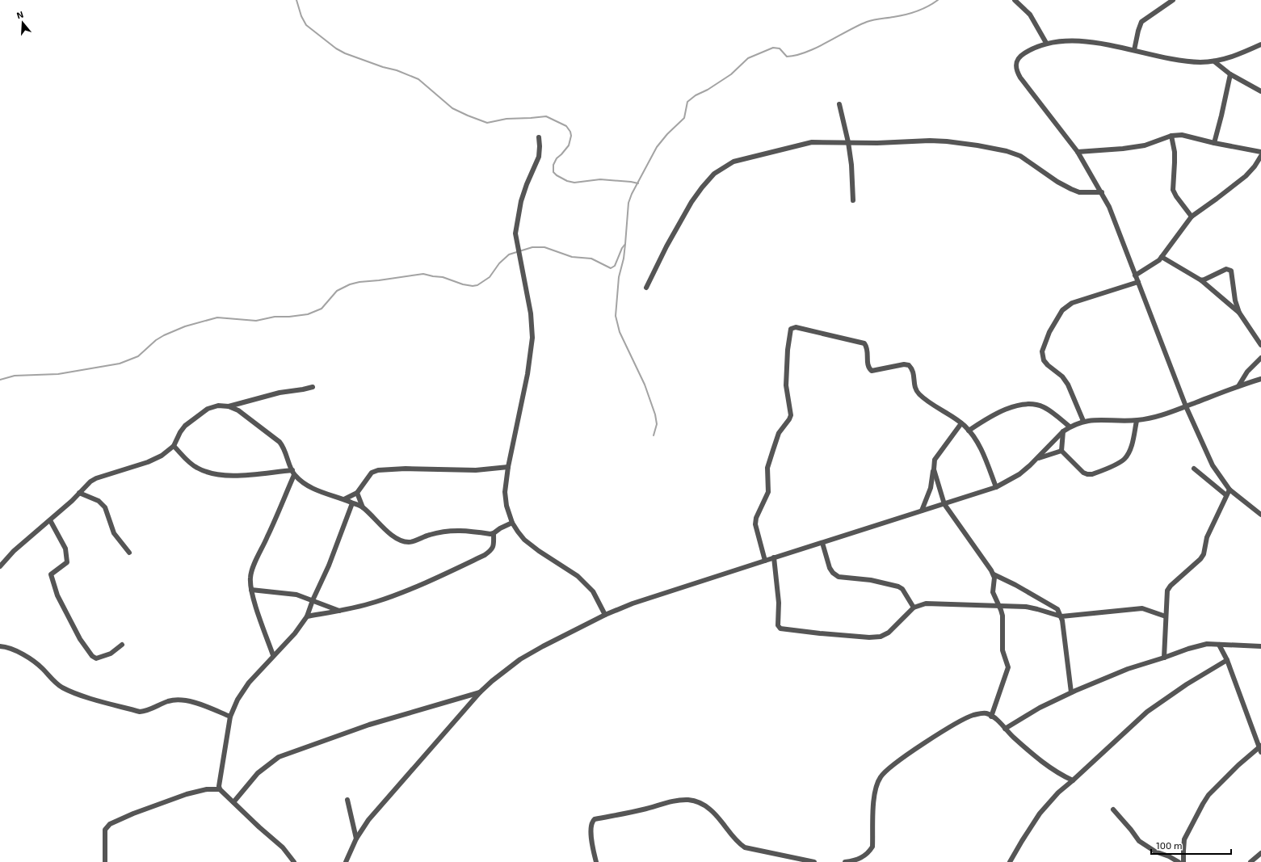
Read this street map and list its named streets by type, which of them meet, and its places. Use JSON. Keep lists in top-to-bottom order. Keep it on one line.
{"scale_bar":"100 m","north":"top"}
